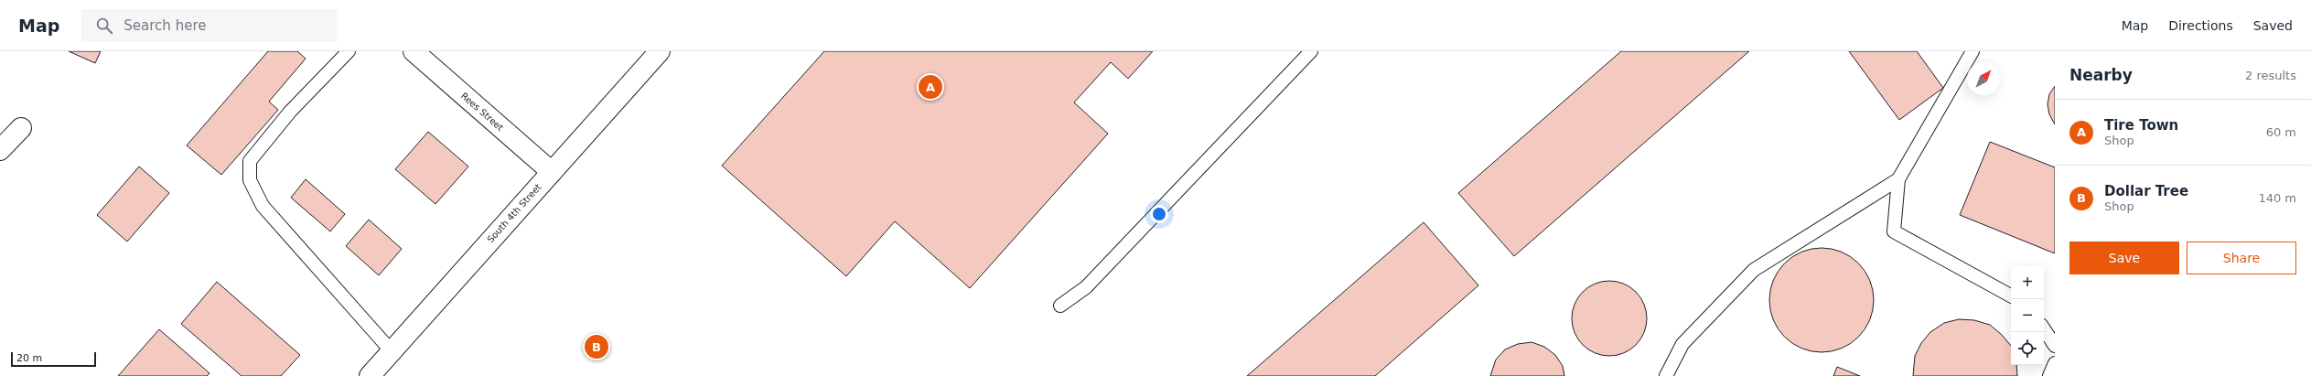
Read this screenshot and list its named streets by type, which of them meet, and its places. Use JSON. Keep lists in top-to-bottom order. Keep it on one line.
{"streets":{"main road":["Rees Street","South 4th Street"]},"crossings":[["Rees Street","South 4th Street"]],"scale_bar":"20 m","north":"top right","page":{"header":"Map","search":"Search here","nav":["Map","Directions","Saved"],"heading":["Nearby","2 results"],"pins":["A","B"],"list":[{"mark":"A","name":"Tire Town","note":"Shop","value":"60 m"},{"mark":"B","name":"Dollar Tree","note":"Shop","value":"140 m"}],"buttons":["Save","Share"],"map_buttons":["+","−"],"scale":"20 m"}}
